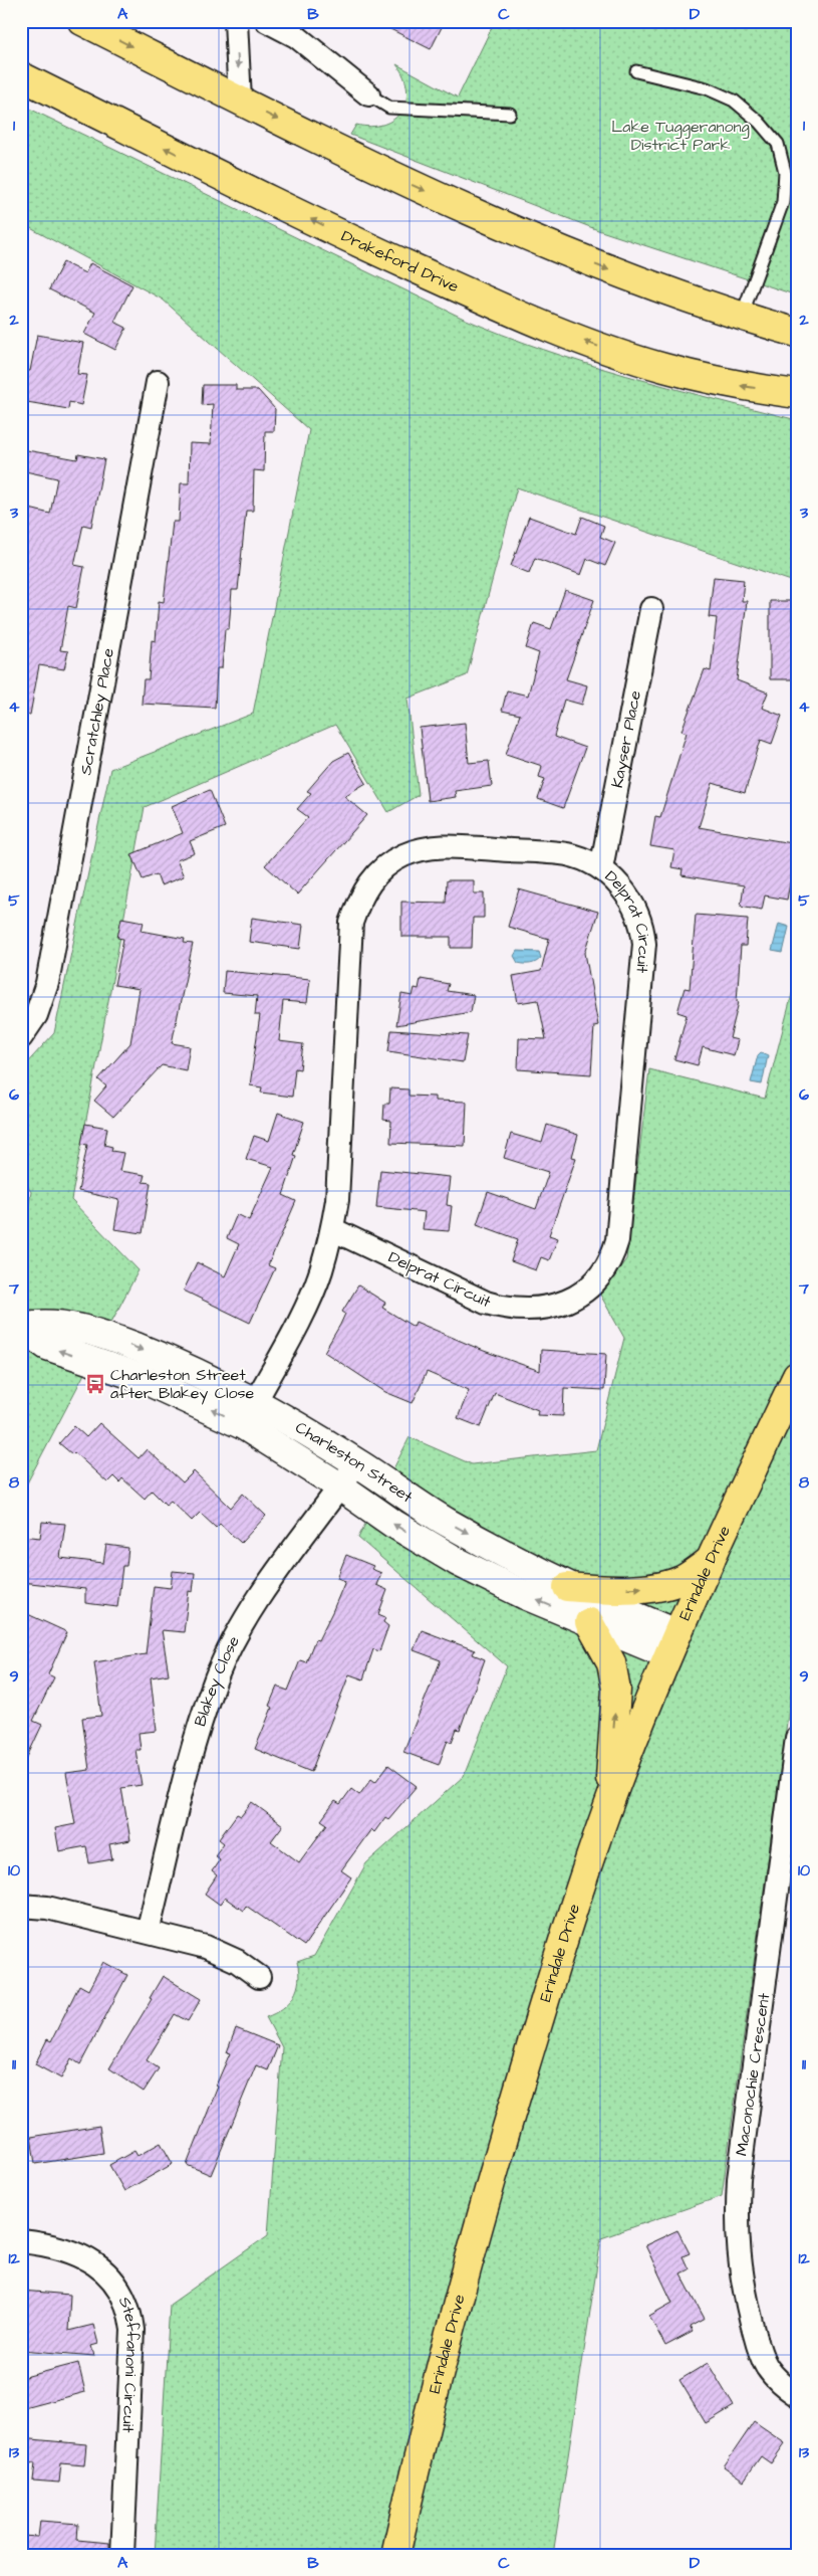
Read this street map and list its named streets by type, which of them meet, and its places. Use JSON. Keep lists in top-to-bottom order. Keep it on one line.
{"streets":{"main road":["Drakeford Drive","Erindale Drive"],"street":["Scratchley Place","Kayser Place","Delprat Circuit","Charleston Street","Blakey Close","Maconochie Crescent","Steffanoni Circuit"]},"crossings":[["Kayser Place","Delprat Circuit"],["Delprat Circuit","Charleston Street"],["Charleston Street","Erindale Drive"],["Charleston Street","Blakey Close"]],"parks":["Lake Tuggeranong District Park"],"places":{"bus stop":["Charleston Street after Blakey Close"]},"grid":{"columns":["A","B","C","D"],"rows":["1","2","3","4","5","6","7","8","9","10","11","12","13"]}}
